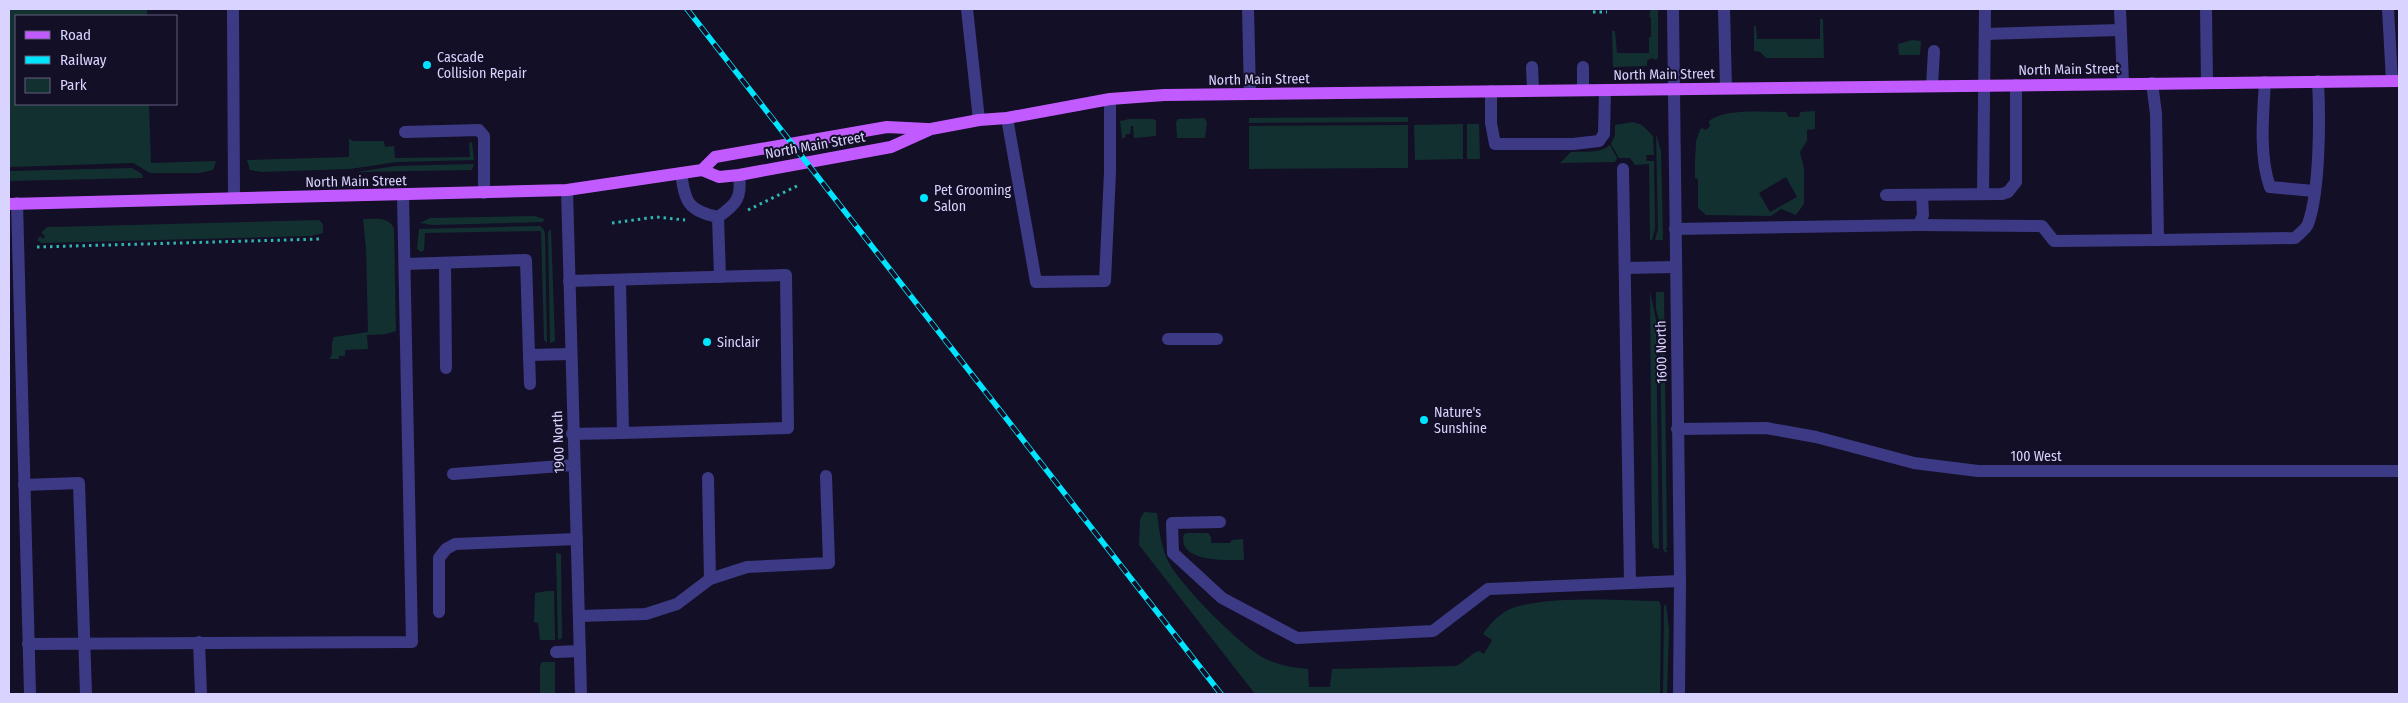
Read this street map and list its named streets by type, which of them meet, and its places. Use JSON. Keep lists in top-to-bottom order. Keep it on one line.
{"streets":{"main road":["North Main Street"],"street":["1600 North","1900 North","100 West"]},"crossings":[["North Main Street","1600 North"],["North Main Street","1900 North"],["1600 North","100 West"]],"places":["Cascade Collision Repair","Pet Grooming Salon","Sinclair","Nature's Sunshine"],"legend":["Road","Railway","Park"]}
